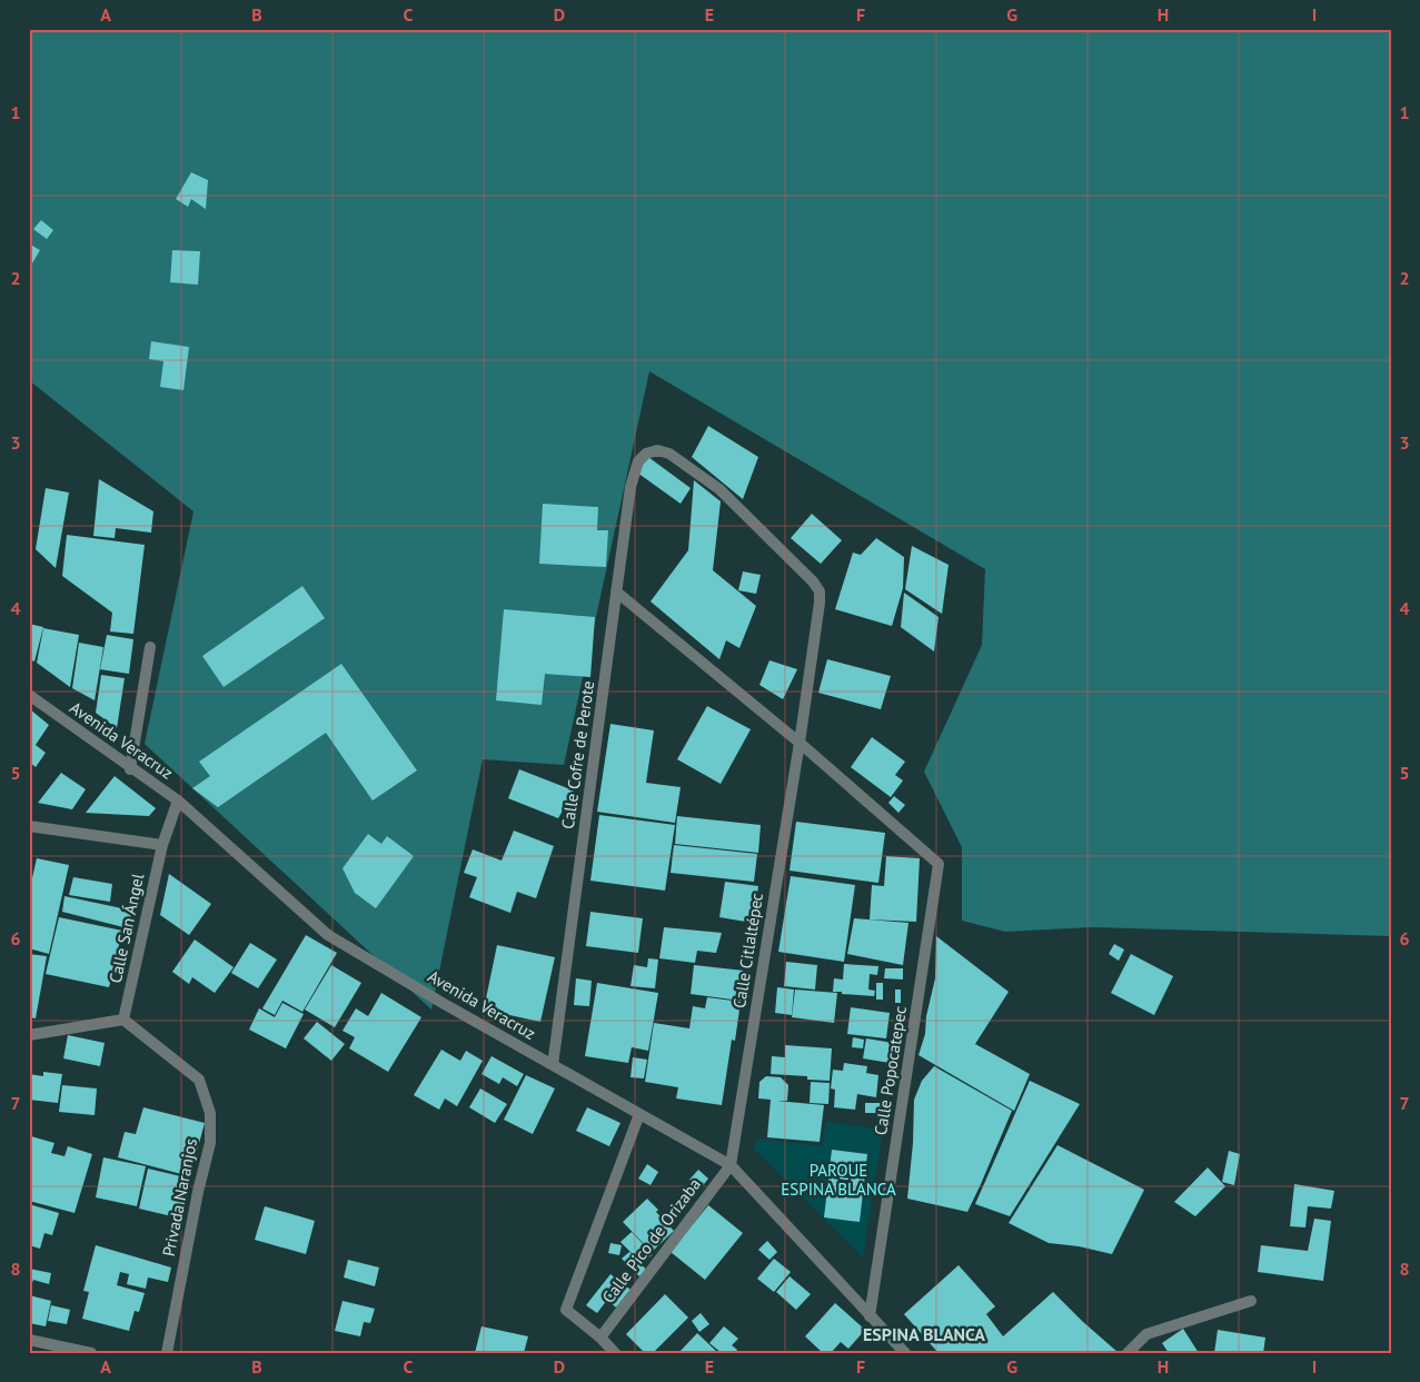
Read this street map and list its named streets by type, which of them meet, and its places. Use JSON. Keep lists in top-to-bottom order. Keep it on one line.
{"streets":{"street":["Avenida Veracruz","Calle Cofre de Perote","Calle San Ángel","Calle Citlaltépec","Calle Popocatepec","Privada Naranjos","Calle Pico de Orizaba"]},"crossings":[["Avenida Veracruz","Calle Cofre de Perote"],["Avenida Veracruz","Calle San Ángel"],["Avenida Veracruz","Calle Citlaltépec"],["Avenida Veracruz","Calle Popocatepec"],["Avenida Veracruz","Calle Pico de Orizaba"],["Calle Cofre de Perote","Calle Citlaltépec"],["Calle San Ángel","Privada Naranjos"],["Calle Citlaltépec","Calle Popocatepec"],["Calle Citlaltépec","Calle Pico de Orizaba"]],"districts":["ESPINA BLANCA"],"parks":["PARQUE ESPINA BLANCA"],"grid":{"columns":["A","B","C","D","E","F","G","H","I"],"rows":["1","2","3","4","5","6","7","8"]}}
